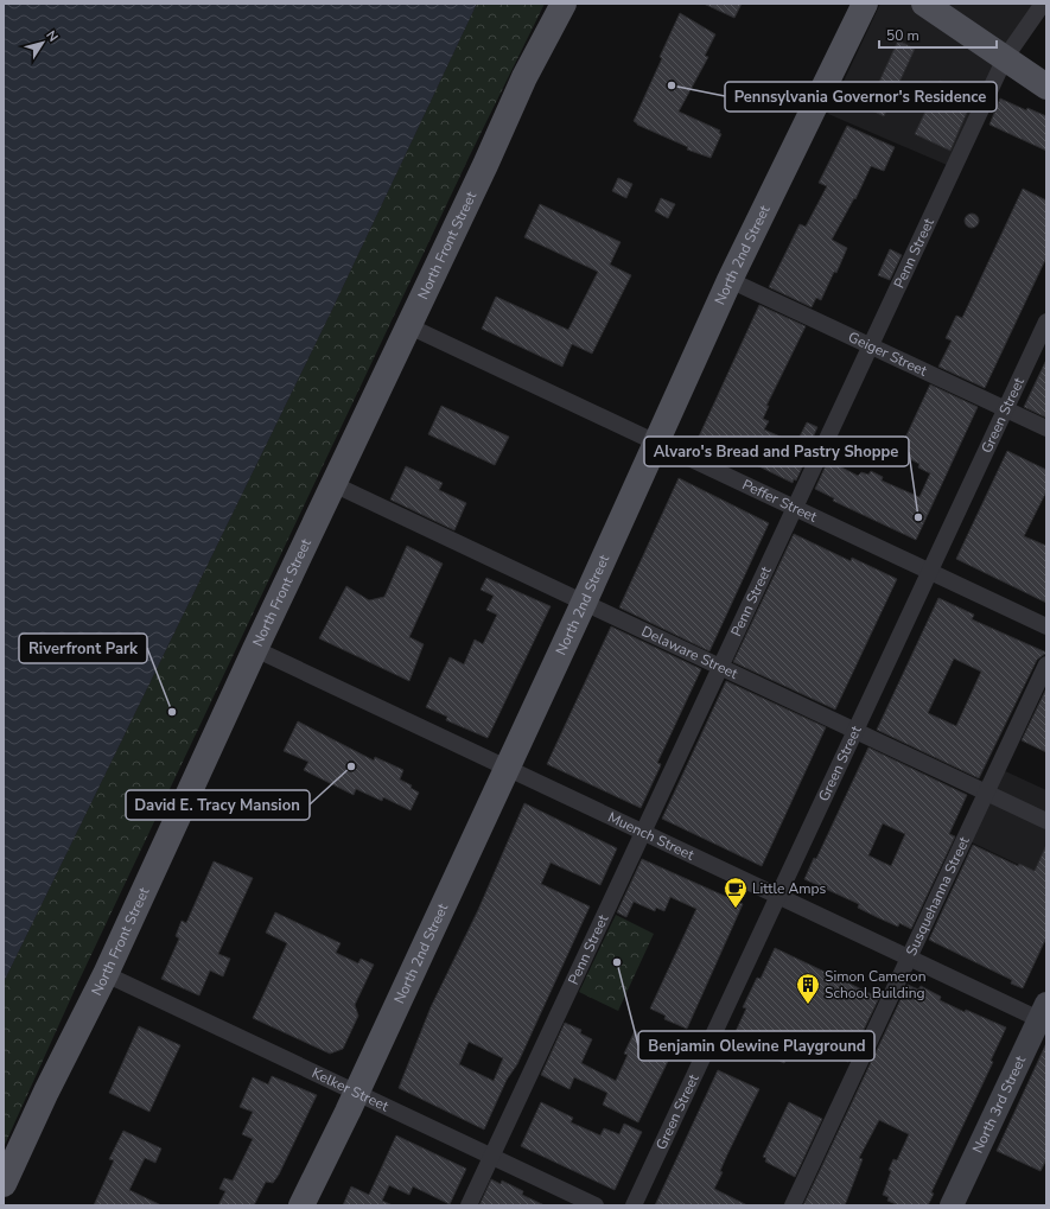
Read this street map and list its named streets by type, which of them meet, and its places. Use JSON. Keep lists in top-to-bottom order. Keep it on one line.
{"streets":{"main road":["North Front Street","North 2nd Street","North 3rd Street"],"street":["Penn Street","Geiger Street","Green Street","Peffer Street","Delaware Street","Muench Street","Susquehanna Street","Kelker Street"]},"crossings":[["North Front Street","Peffer Street"],["North Front Street","Delaware Street"],["North Front Street","Muench Street"],["North Front Street","Kelker Street"],["Penn Street","Geiger Street"],["Penn Street","Peffer Street"],["Penn Street","Delaware Street"],["Penn Street","Muench Street"],["Penn Street","Kelker Street"],["North 2nd Street","Geiger Street"],["North 2nd Street","Peffer Street"],["North 2nd Street","Delaware Street"],["North 2nd Street","Muench Street"],["North 2nd Street","Kelker Street"],["Geiger Street","Green Street"],["Green Street","Peffer Street"],["Green Street","Delaware Street"],["Green Street","Muench Street"],["Delaware Street","Susquehanna Street"],["Muench Street","Susquehanna Street"],["Muench Street","North 3rd Street"]],"places":{"other":["Pennsylvania Governor's Residence","Alvaro's Bread and Pastry Shoppe","Riverfront Park","David E. Tracy Mansion","Benjamin Olewine Playground"],"cafe":["Little Amps"],"building":["Simon Cameron School Building"]},"scale_bar":"50 m","north":"top right"}
